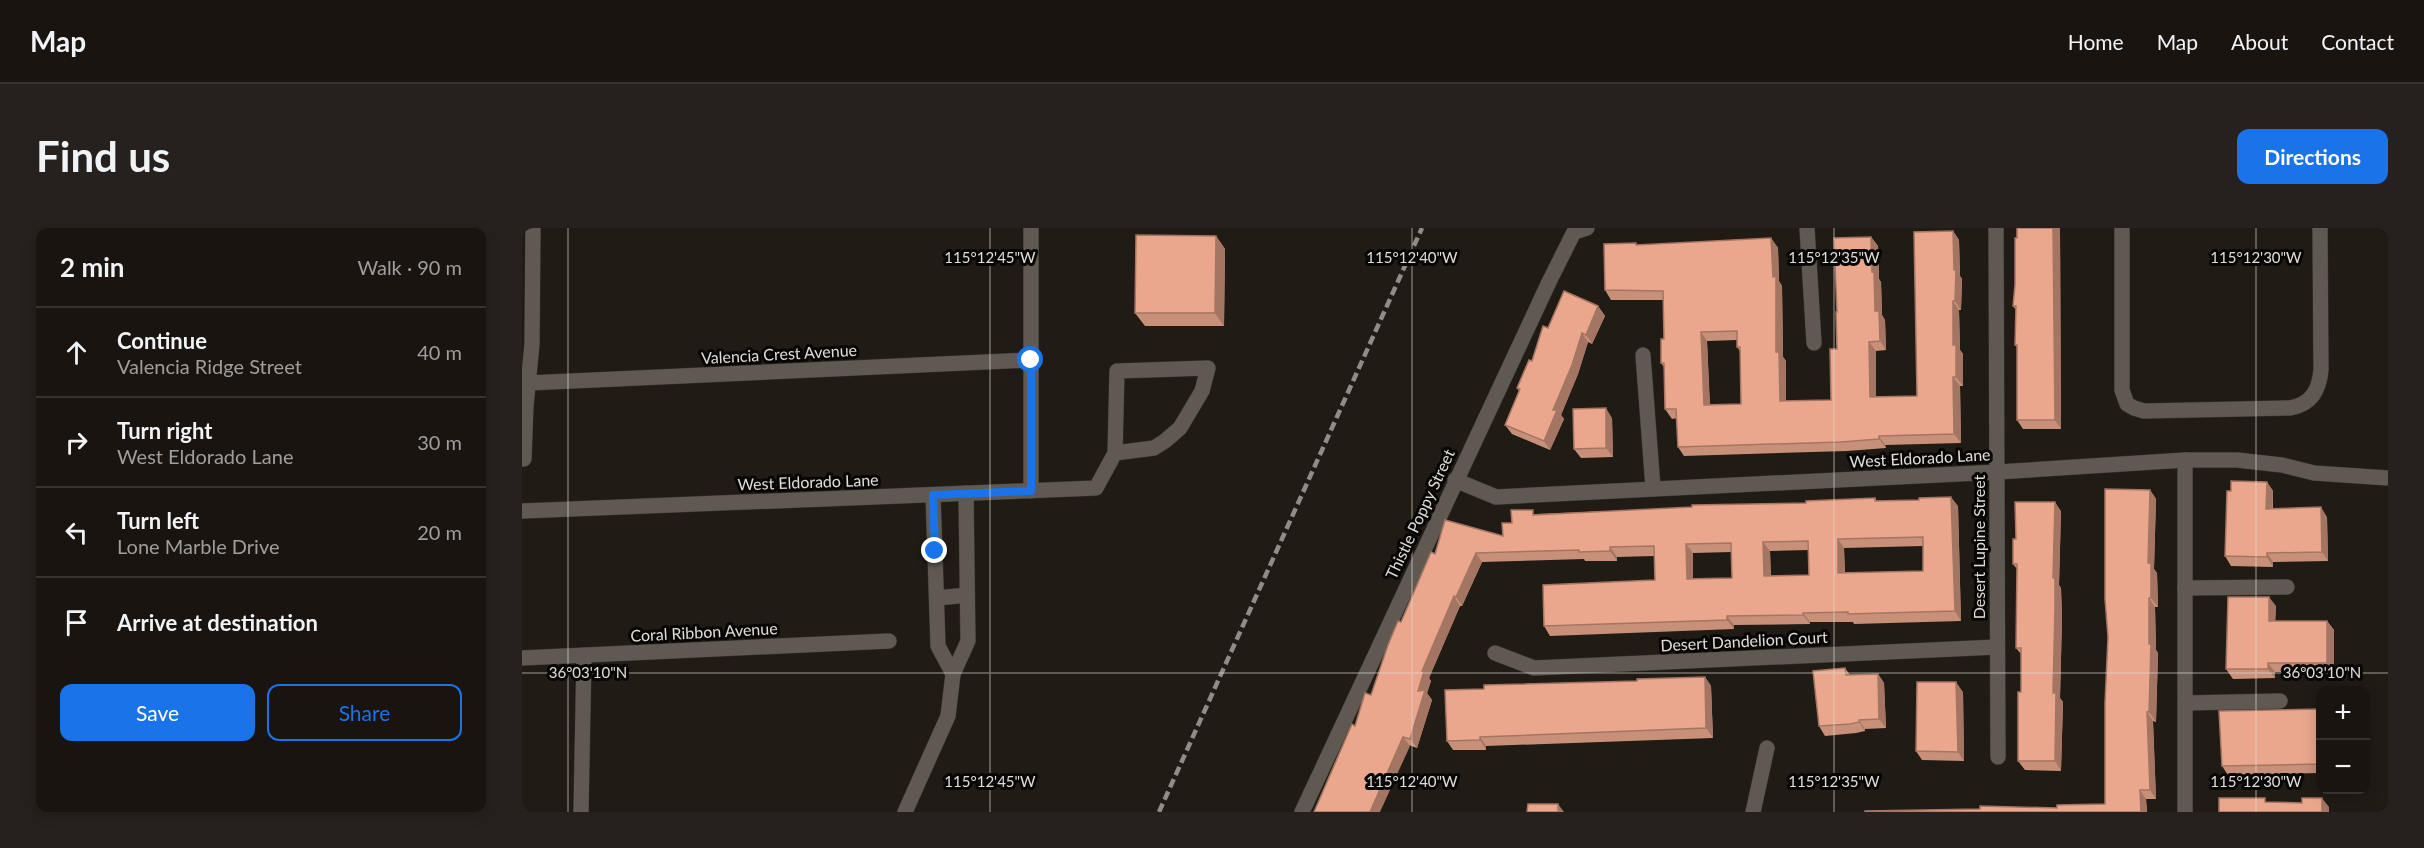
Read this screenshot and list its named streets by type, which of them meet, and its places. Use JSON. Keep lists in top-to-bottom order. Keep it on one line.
{"streets":{"street":["Valencia Crest Avenue","West Eldorado Lane","Thistle Poppy Street","Desert Lupine Street","Coral Ribbon Avenue","Desert Dandelion Court"]},"crossings":[["West Eldorado Lane","Thistle Poppy Street"],["West Eldorado Lane","Desert Lupine Street"],["Desert Lupine Street","Desert Dandelion Court"]],"page":{"header":"Map","nav":["Home","Map","About","Contact"],"buttons":["Directions",["Save","Share"]],"title":"Find us","heading":["2 min","Walk · 90 m"],"list":[["Continue","Valencia Ridge Street","40 m"],["Turn right","West Eldorado Lane","30 m"],["Turn left","Lone Marble Drive","20 m"],"Arrive at destination"],"map_buttons":["+","−"]},"coordinates":["115°12'45\"W","115°12'40\"W","115°12'35\"W","115°12'30\"W","36°03'10\"N"]}
